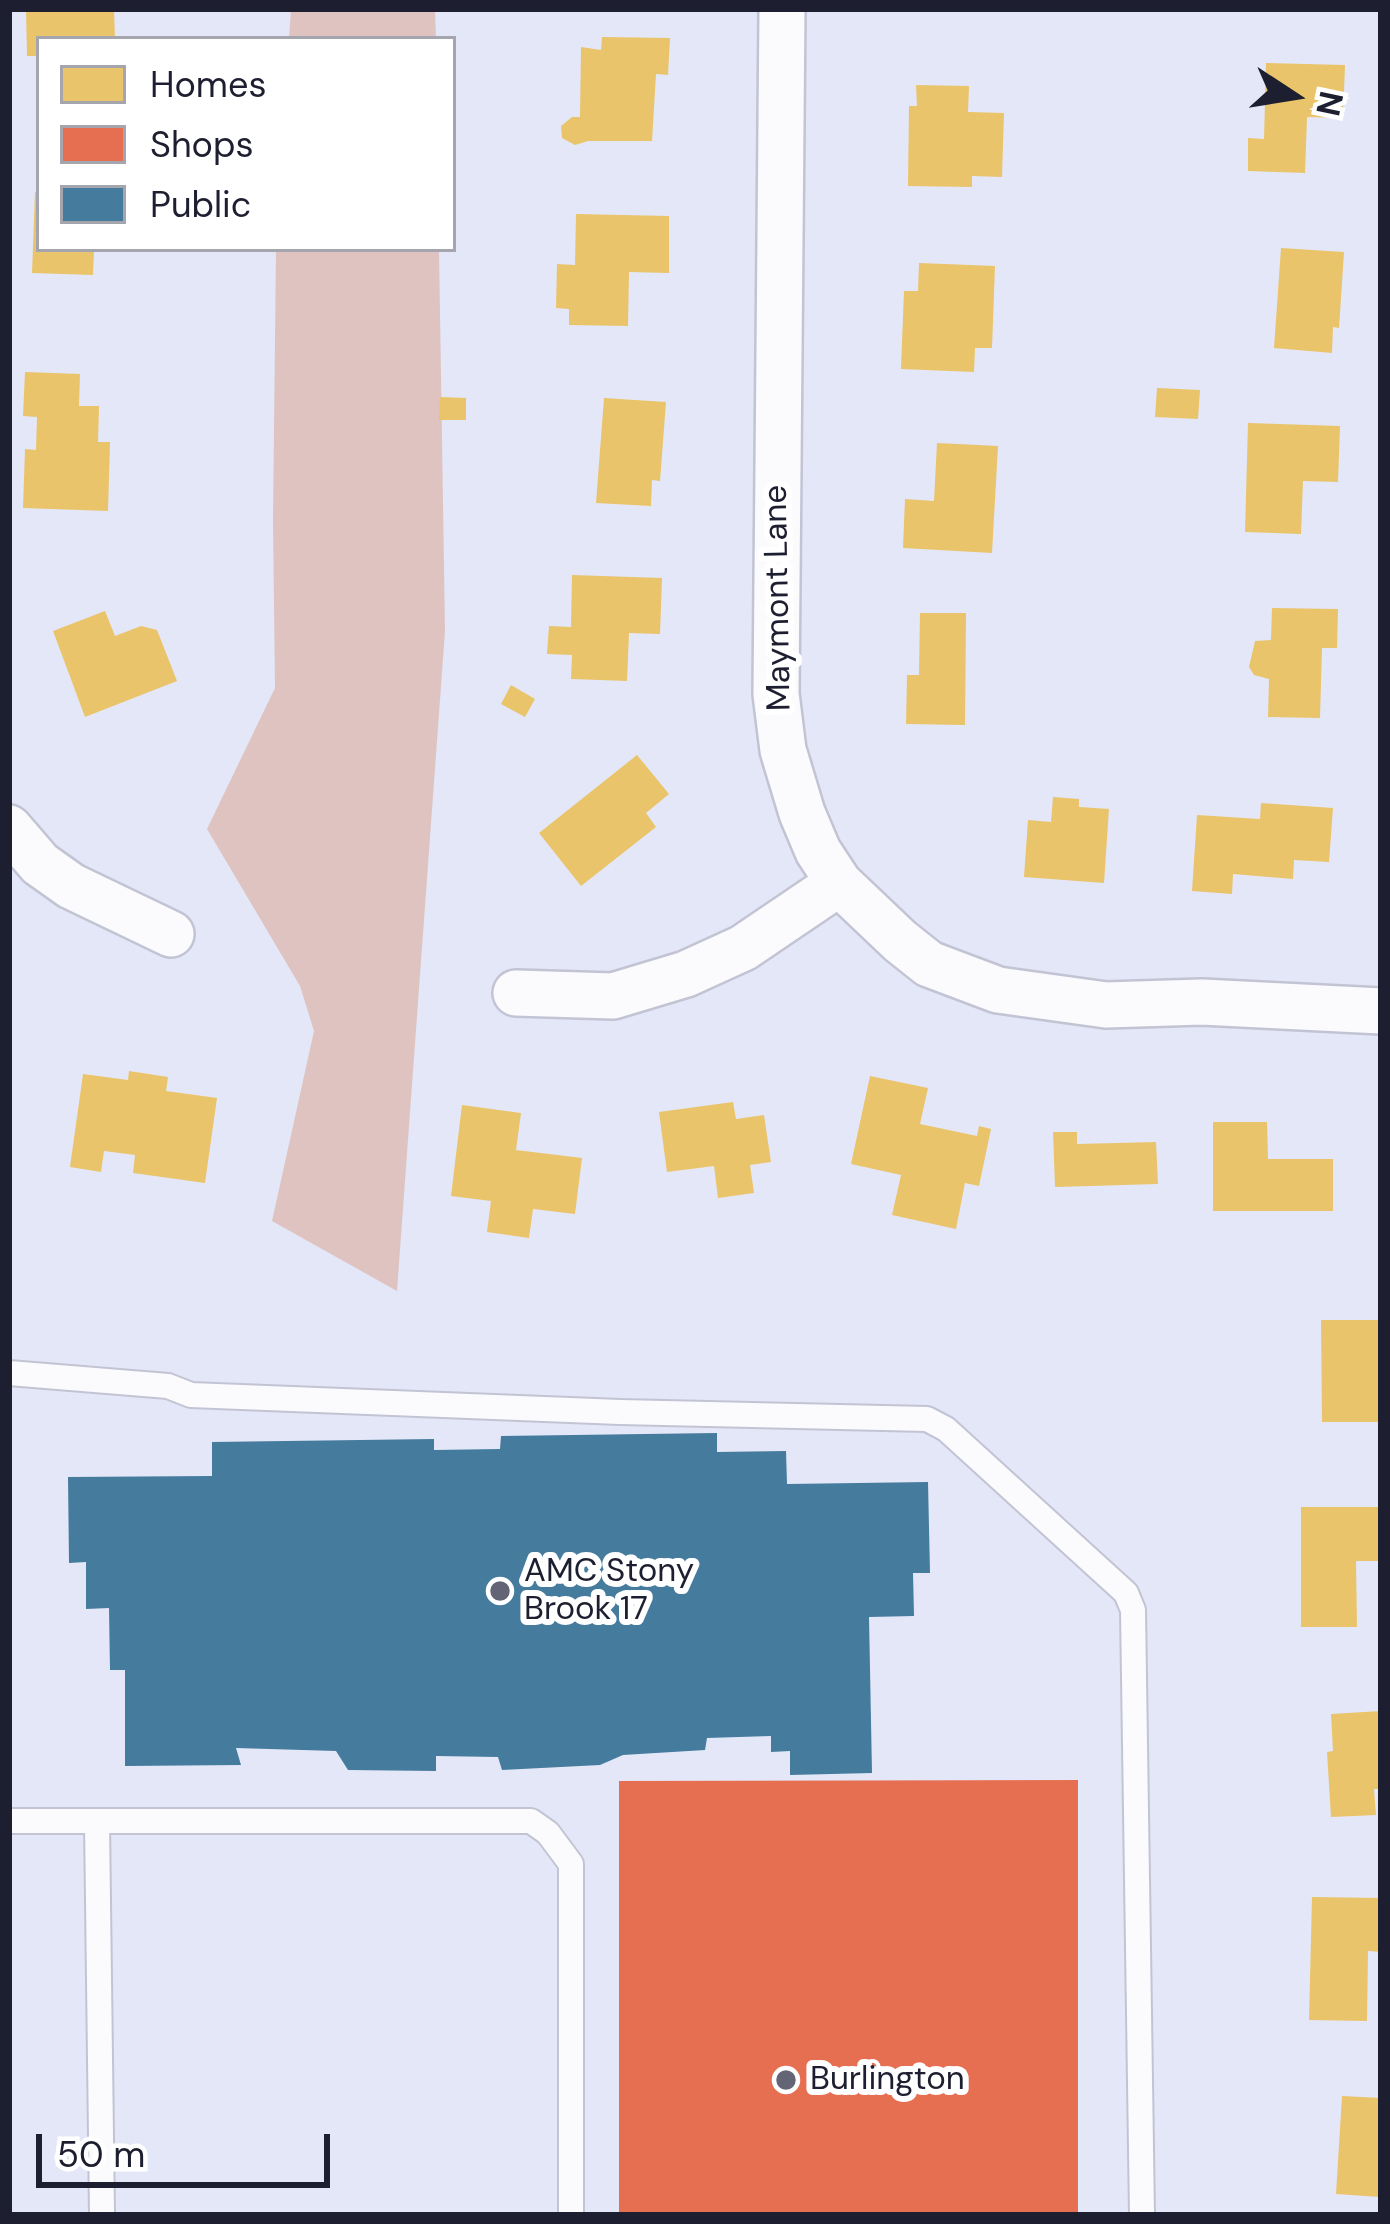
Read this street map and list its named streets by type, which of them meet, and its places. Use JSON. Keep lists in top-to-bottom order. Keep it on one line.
{"streets":{"street":["Maymont Lane"]},"places":["AMC Stony Brook 17","Burlington"],"legend":["Homes","Shops","Public"],"scale_bar":"50 m","north":"right"}
